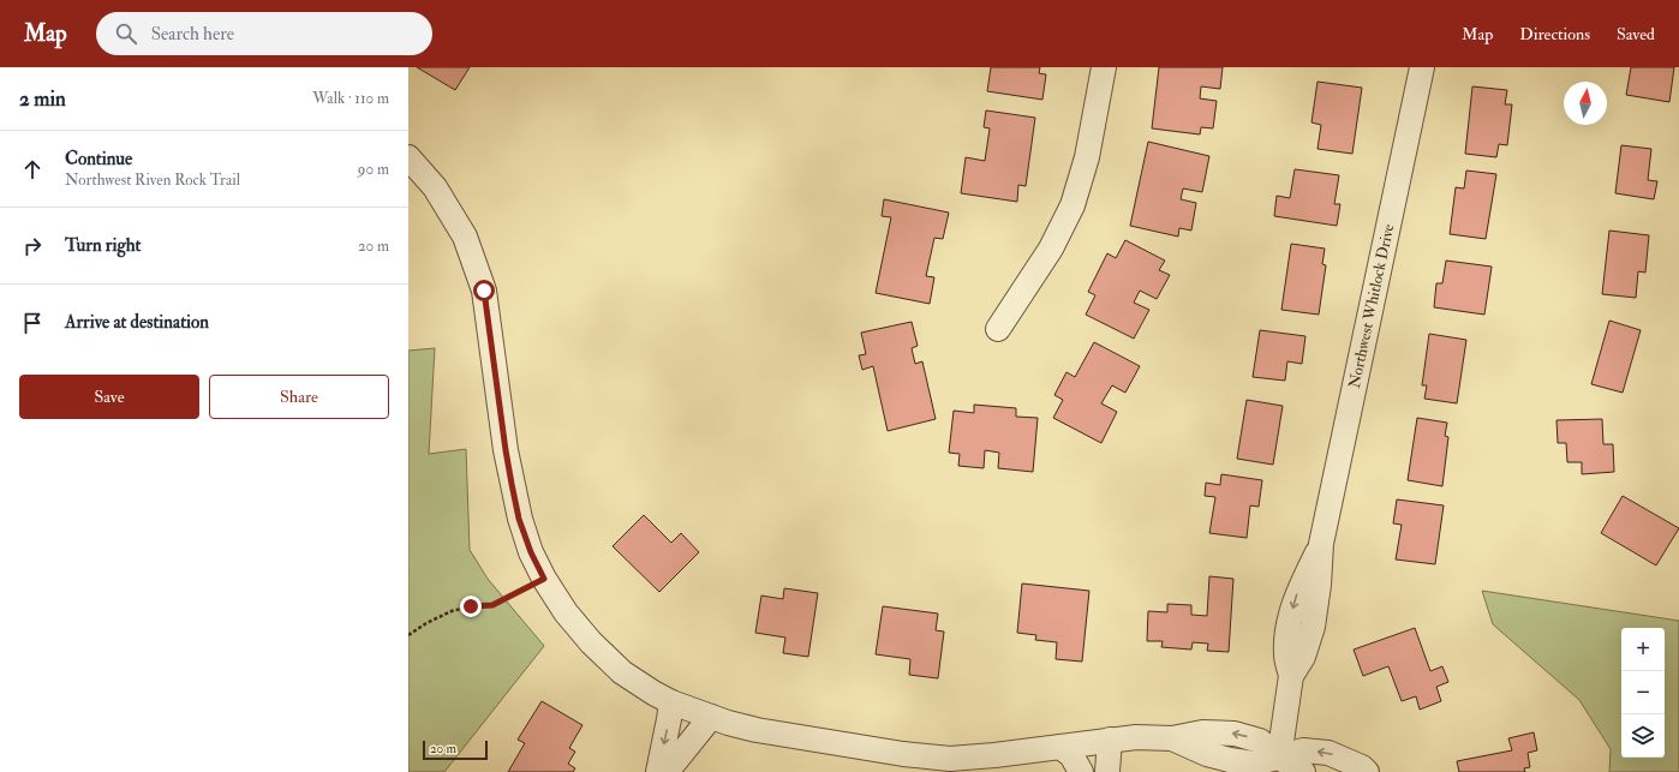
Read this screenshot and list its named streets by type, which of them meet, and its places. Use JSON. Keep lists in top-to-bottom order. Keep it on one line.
{"streets":{"street":["Northwest Whitlock Drive"]},"scale_bar":"20 m","north":"top","page":{"header":"Map","search":"Search here","nav":["Map","Directions","Saved"],"heading":["2 min","Walk · 110 m"],"list":[["Continue","Northwest Riven Rock Trail","90 m"],["Turn right","20 m"],"Arrive at destination"],"buttons":["Save","Share"],"map_buttons":["+","−"],"scale":"20 m"}}
